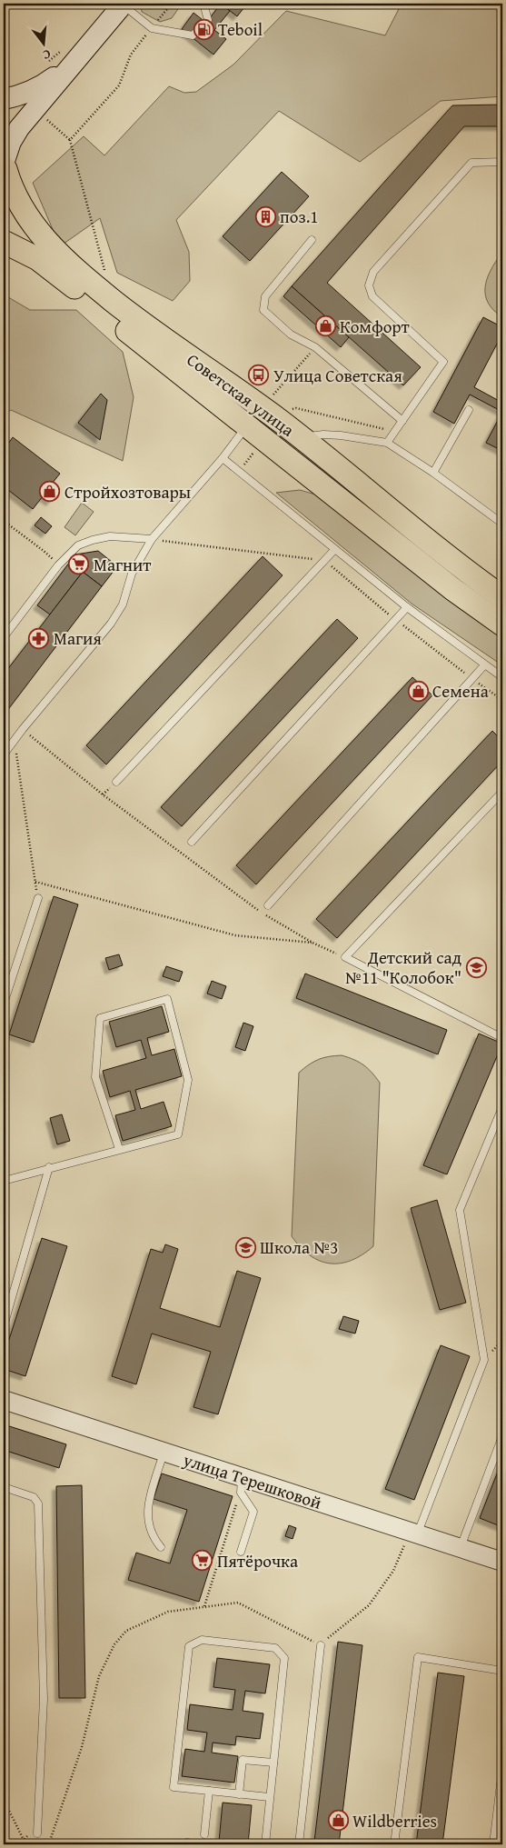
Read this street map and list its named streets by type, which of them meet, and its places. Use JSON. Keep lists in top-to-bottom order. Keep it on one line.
{"streets":{"main road":["Советская улица"],"street":["улица Терешковой"]},"places":{"fuel station":["Teboil"],"building":["поз.1"],"shop":["Комфорт","Стройхозтовары","Семена","Wildberries"],"bus stop":["Улица Советская"],"supermarket":["Магнит","Пятёрочка"],"pharmacy":["Магия"],"school or university":["Детский сад №11 \"Колобок\"","Школа №3"]},"north":"bottom"}
